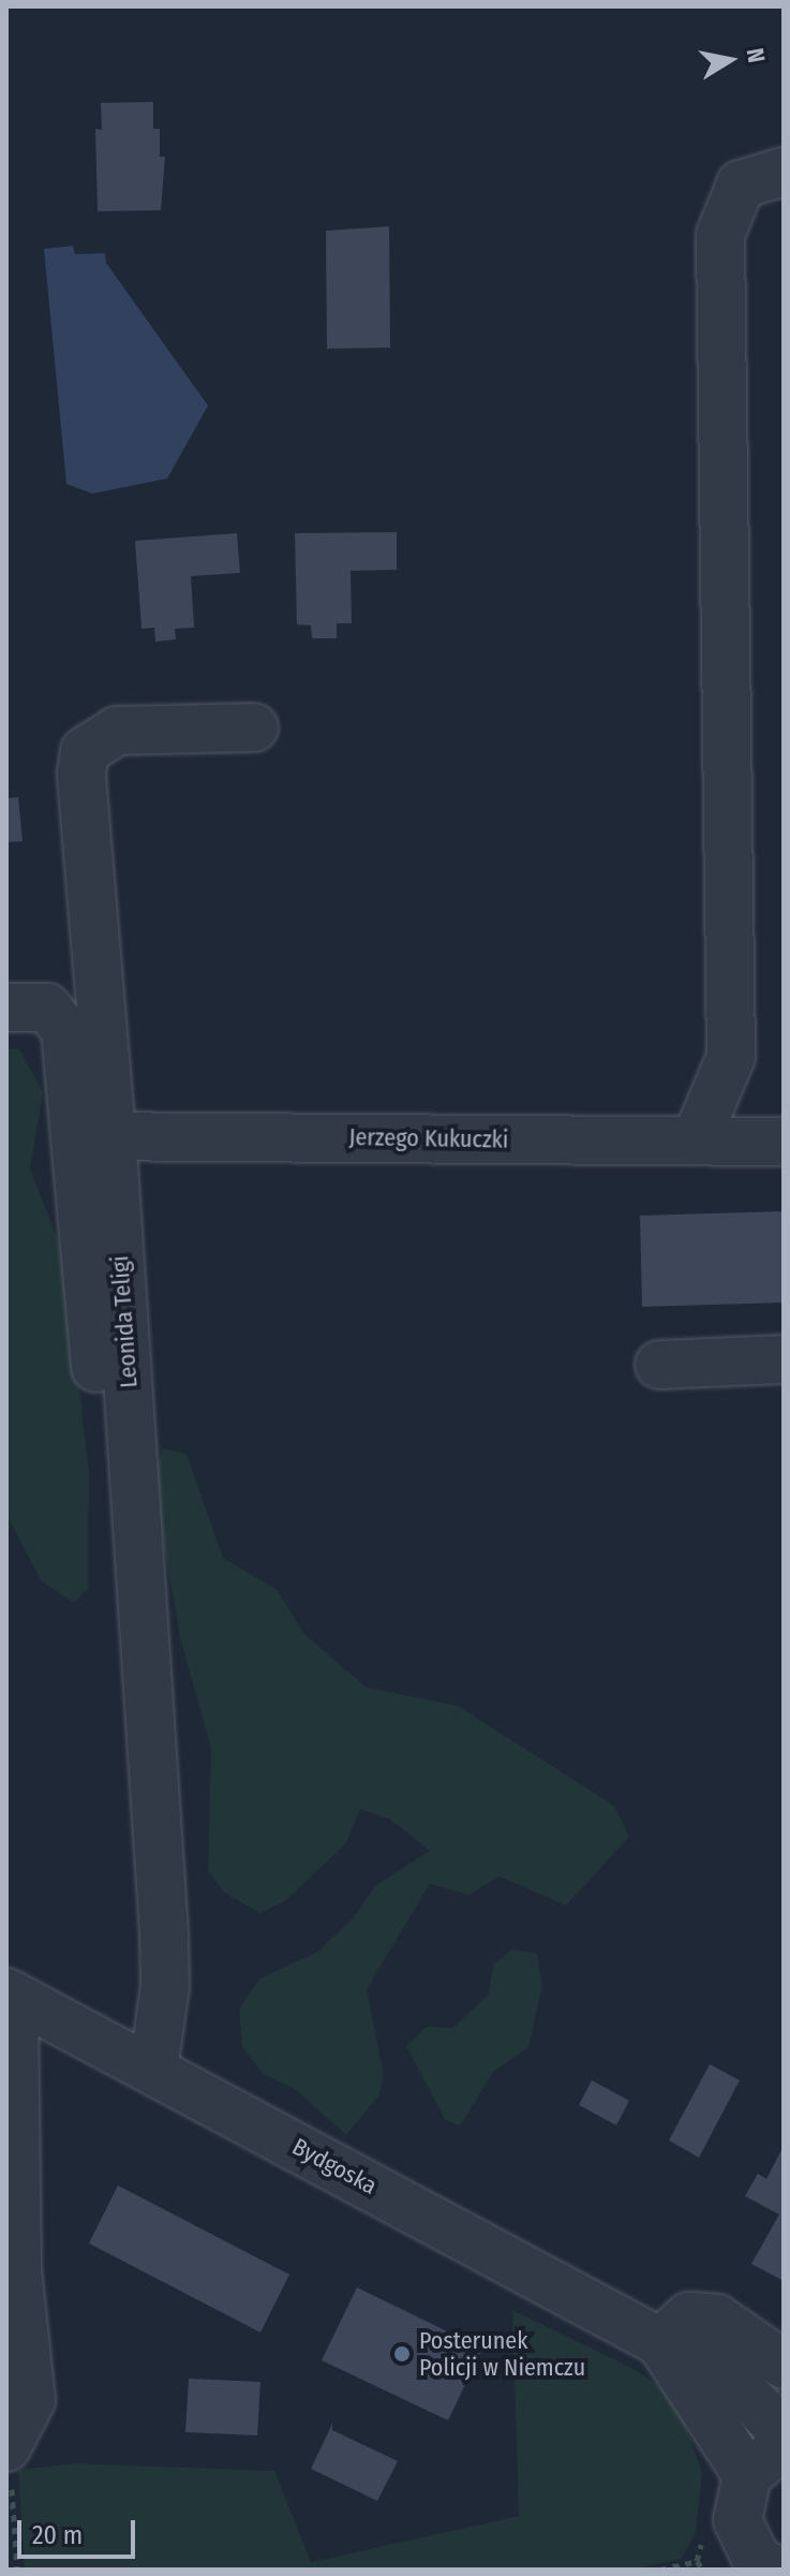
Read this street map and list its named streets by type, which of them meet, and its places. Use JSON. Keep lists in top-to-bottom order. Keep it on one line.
{"streets":{"street":["Jerzego Kukuczki","Leonida Teligi","Bydgoska"]},"crossings":[["Jerzego Kukuczki","Leonida Teligi"],["Leonida Teligi","Bydgoska"]],"places":["Posterunek Policji w Niemczu"],"scale_bar":"20 m","north":"right"}
